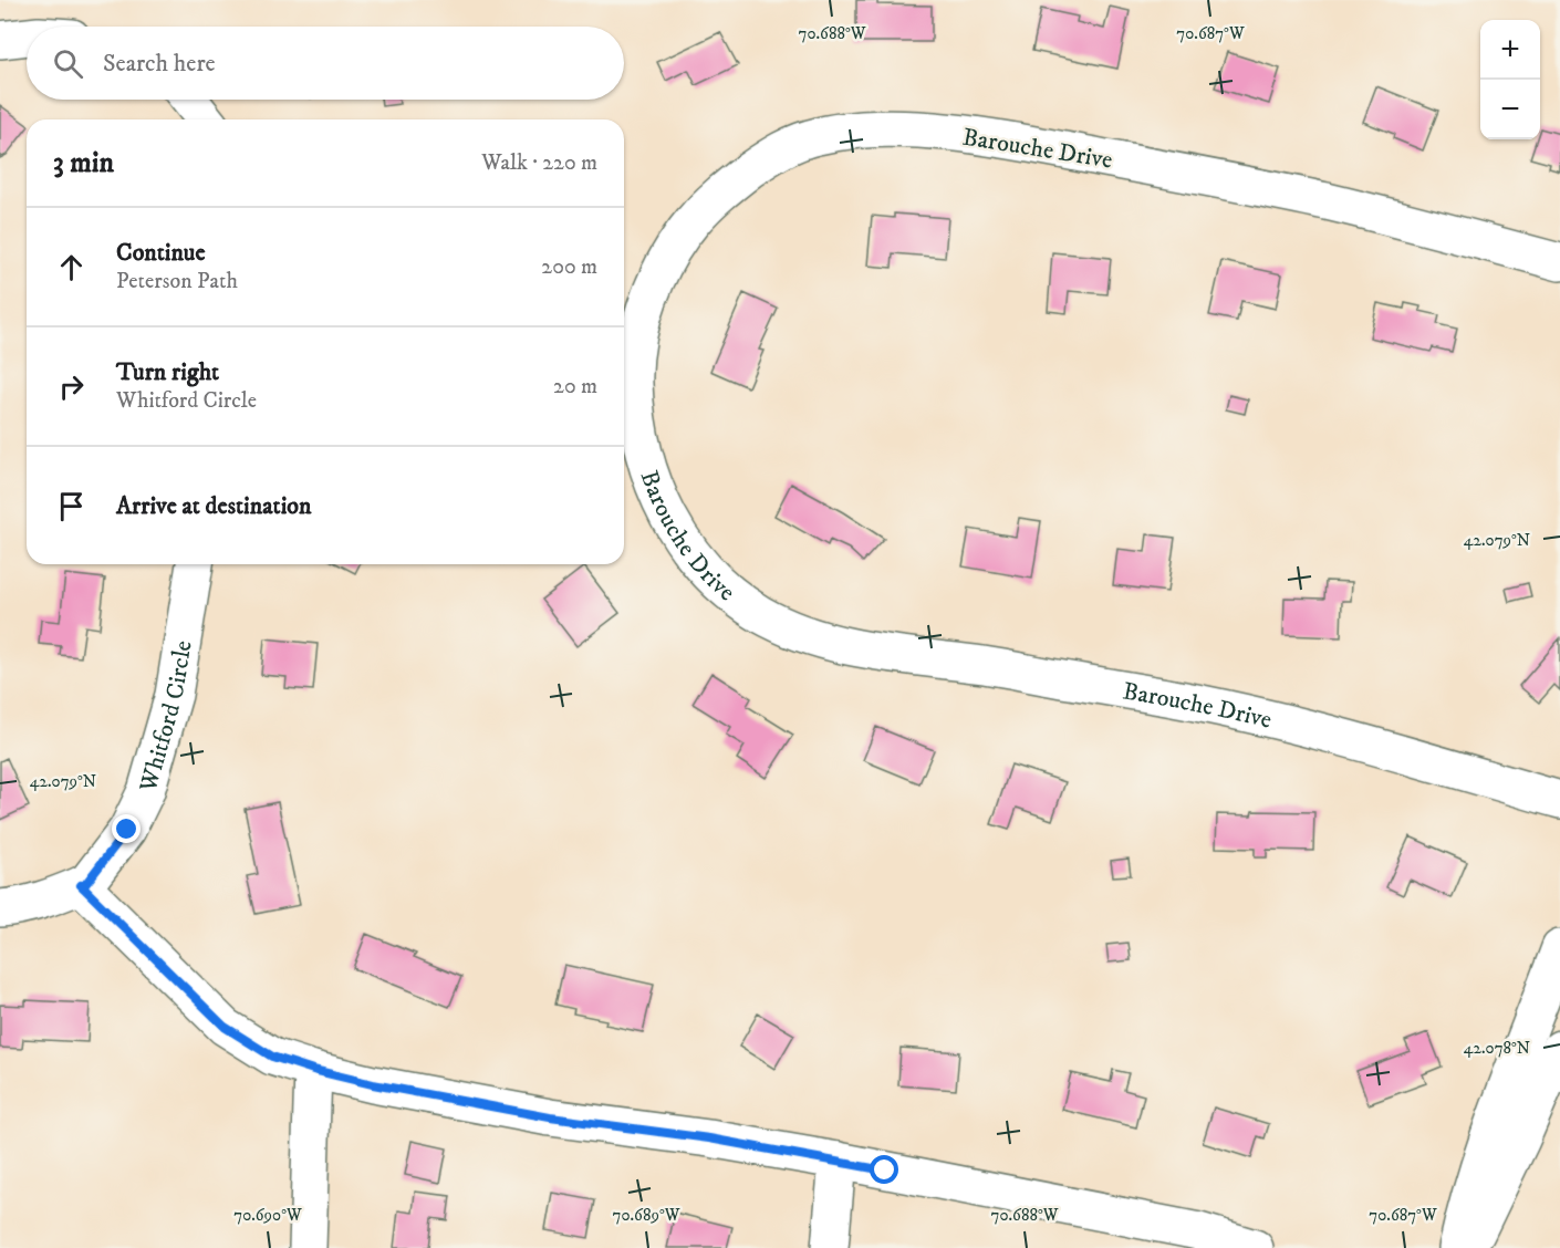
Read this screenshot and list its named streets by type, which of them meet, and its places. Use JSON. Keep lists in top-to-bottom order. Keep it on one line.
{"streets":{"street":["Barouche Drive","Whitford Circle"]},"page":{"map_buttons":["+","−"],"search":"Search here","heading":["3 min","Walk · 220 m"],"list":[["Continue","Peterson Path","200 m"],["Turn right","Whitford Circle","20 m"],"Arrive at destination"]},"coordinates":["70.688°W","70.687°W","42.079°N","42.078°N","70.690°W","70.689°W"]}
